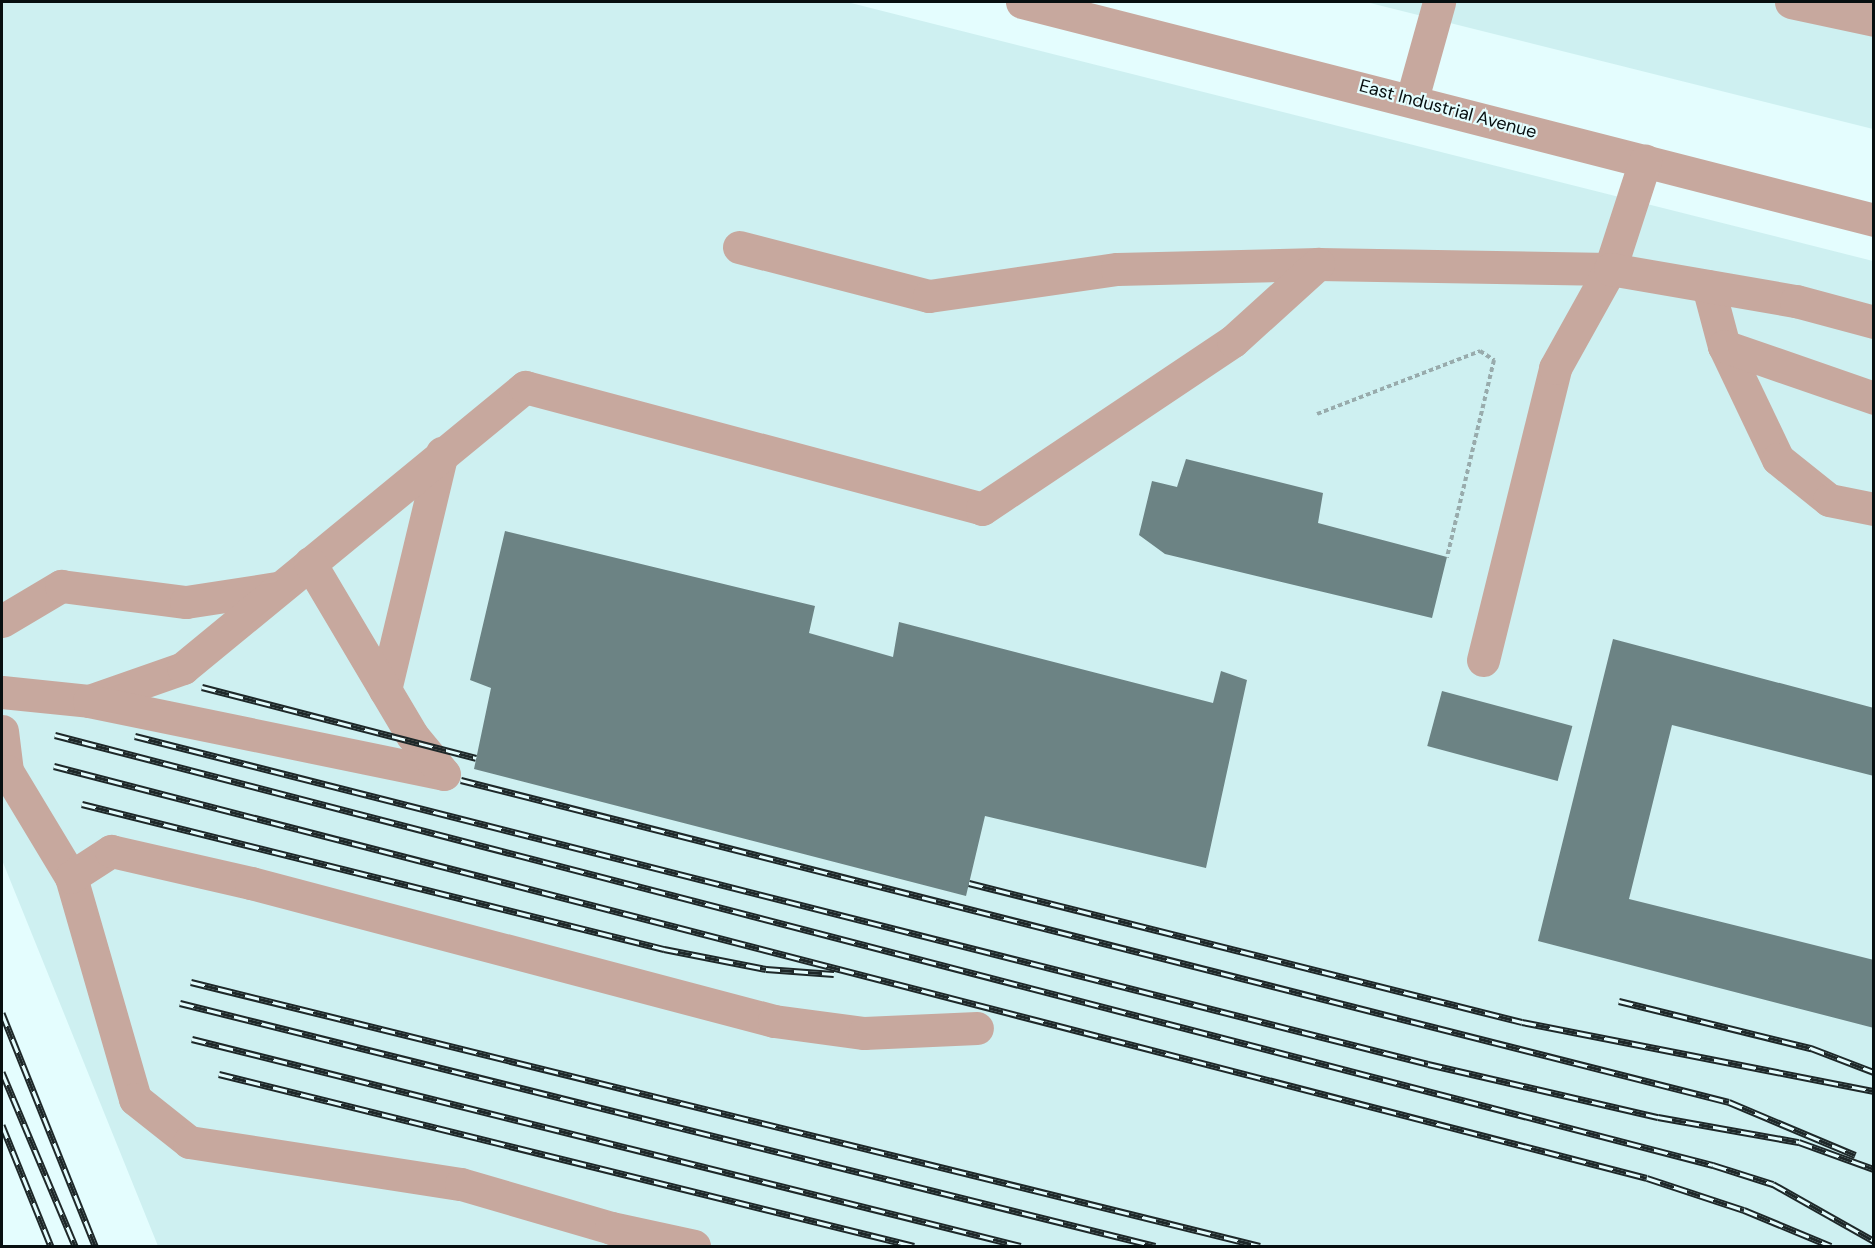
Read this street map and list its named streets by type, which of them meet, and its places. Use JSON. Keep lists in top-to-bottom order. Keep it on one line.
{"streets":{"street":["East Industrial Avenue"]}}
